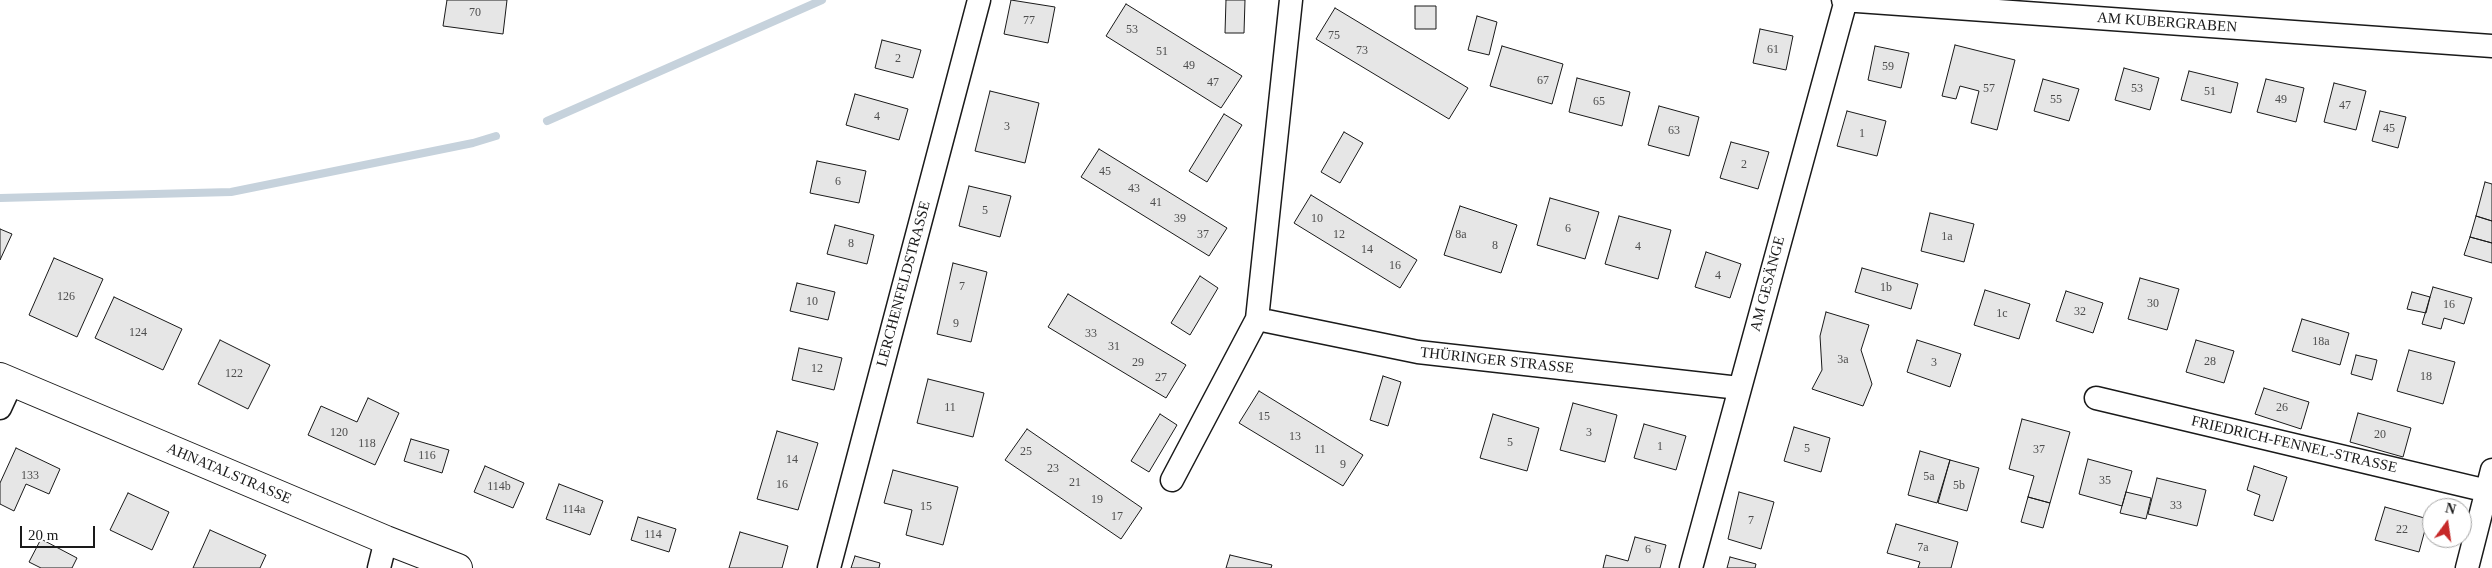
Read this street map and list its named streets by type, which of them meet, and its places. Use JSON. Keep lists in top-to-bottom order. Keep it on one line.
{"streets":{"street":["AM KUBERGRABEN","LERCHENFELDSTRASSE","AM GESÄNGE","THÜRINGER STRASSE","FRIEDRICH-FENNEL-STRASSE","AHNATALSTRASSE"]},"crossings":[["AM KUBERGRABEN","AM GESÄNGE"],["AM GESÄNGE","THÜRINGER STRASSE"]],"house_numbers":["70","77","53","75","61","73","51","2","49","59","67","47","57","53","51","55","49","65","47","4","3","45","63","1","2","45","6","43","41","5","39","10","6","37","12","8a","1a","8","8","4","14","16","4","7","1b","126","10","30","16","32","1c","9","124","33","18a","31","3a","28","29","3","12","122","18","27","11","26","15","120","3","20","13","5","118","1","5","11","37","25","116","14","9","23","133","5a","35","21","16","5b","114b","19","33","15","114a","17","7","22","114","7a","6"],"scale_bar":"20 m","north":"top"}
